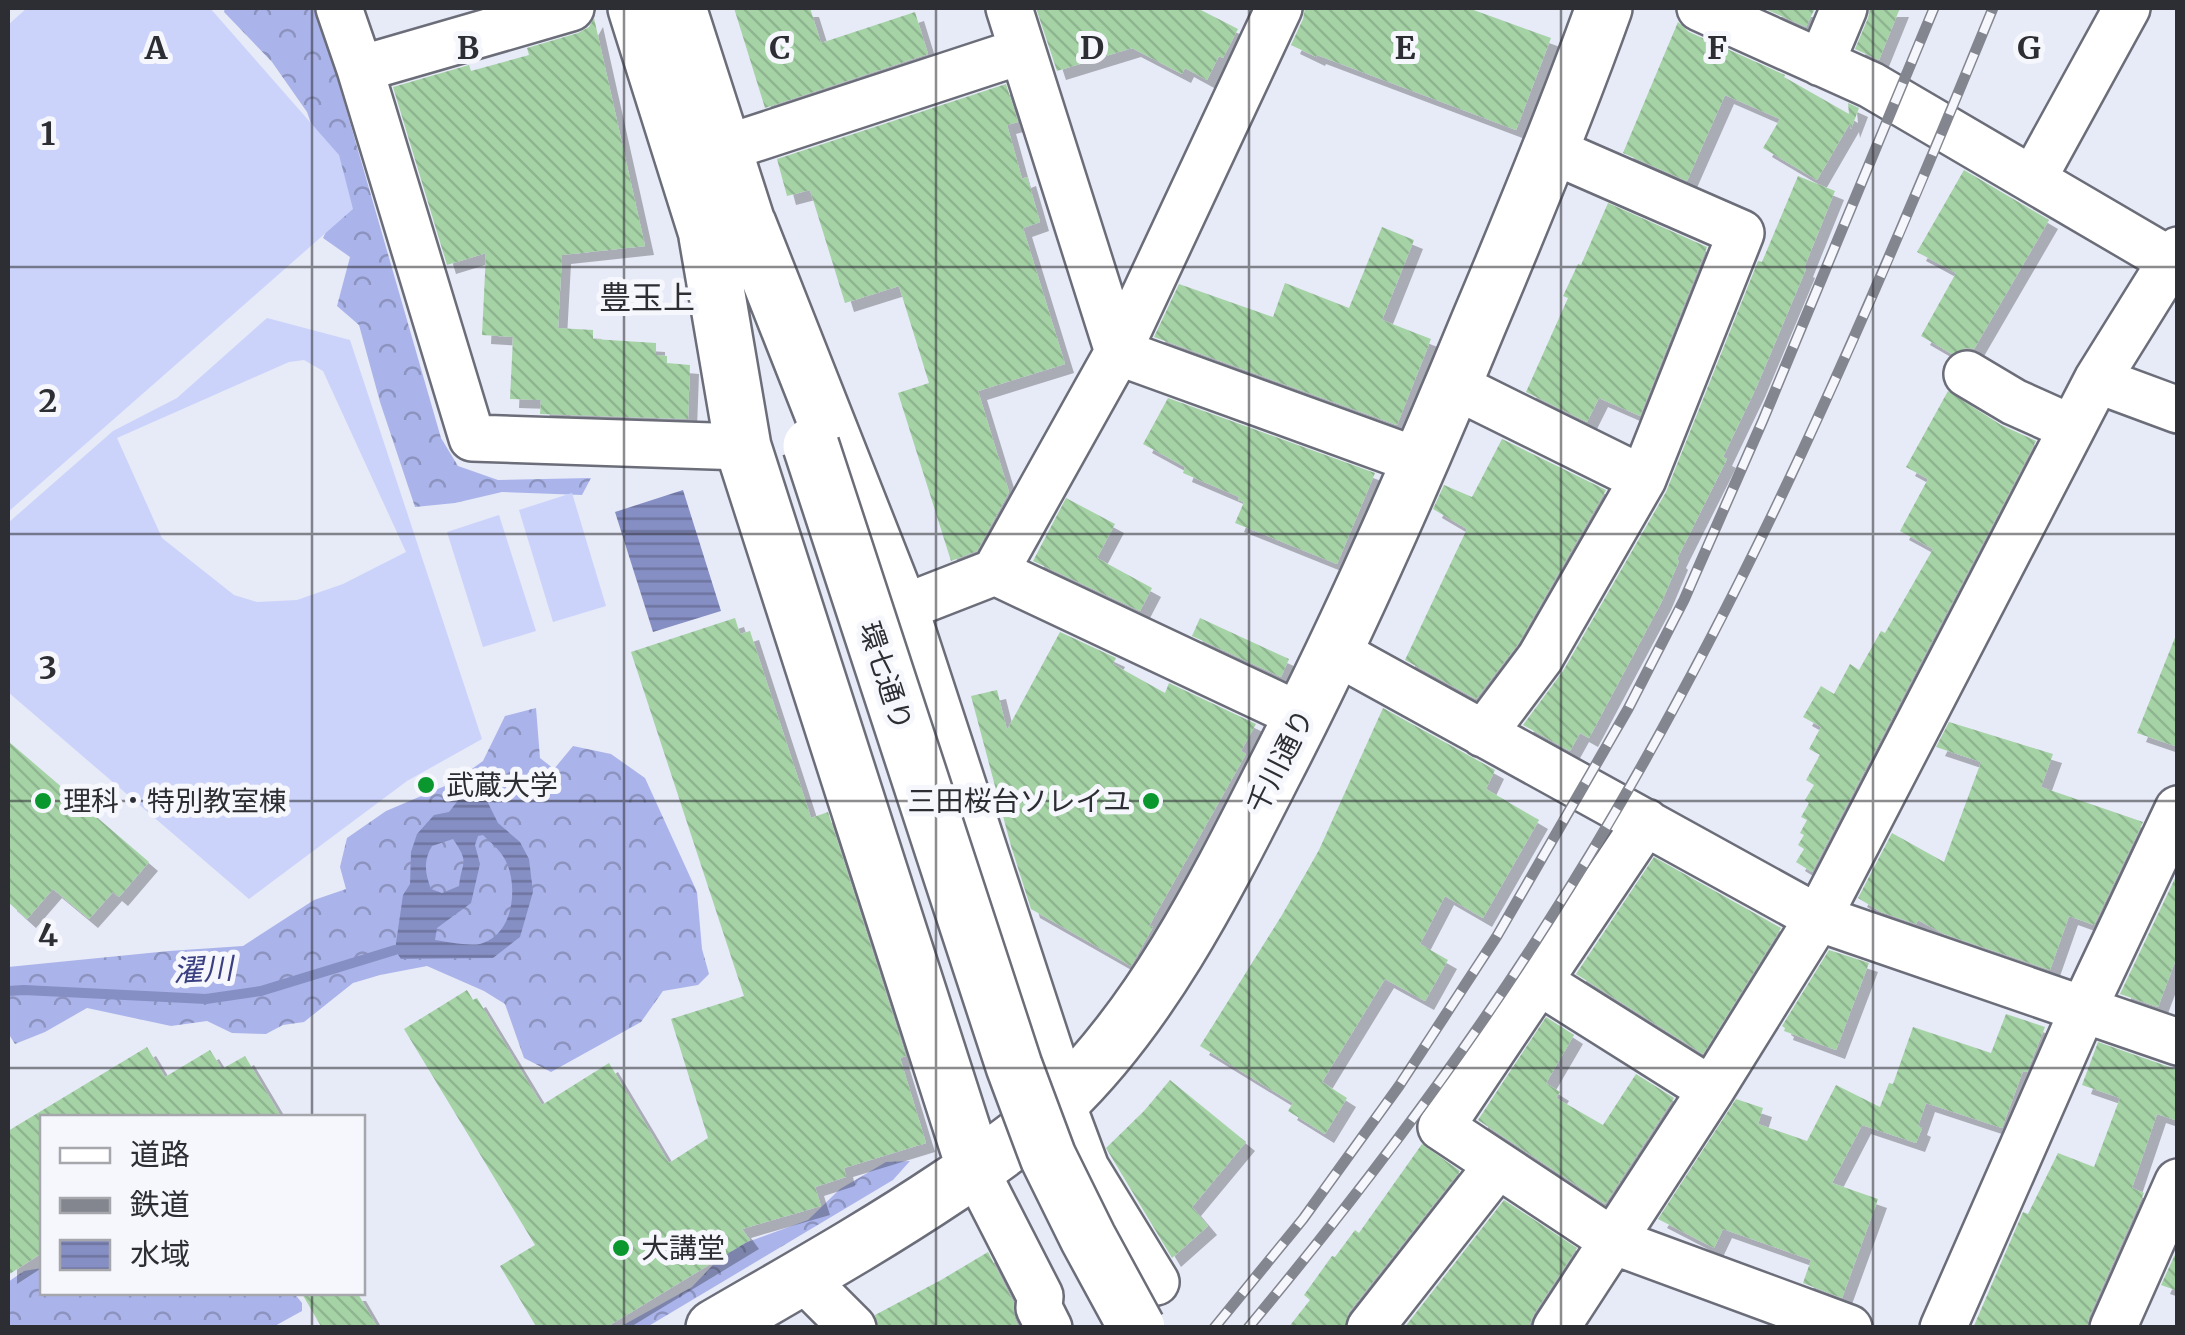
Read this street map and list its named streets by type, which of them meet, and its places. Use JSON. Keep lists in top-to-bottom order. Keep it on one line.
{"streets":{"main road":["環七通り","千川通り"]},"districts":["豊玉上"],"water":["濯川"],"places":["武蔵大学","理科・特別教室棟","三田桜台ソレイユ","大講堂"],"legend":["道路","鉄道","水域"],"grid":{"columns":["A","B","C","D","E","F","G"],"rows":["1","2","3","4"]}}
